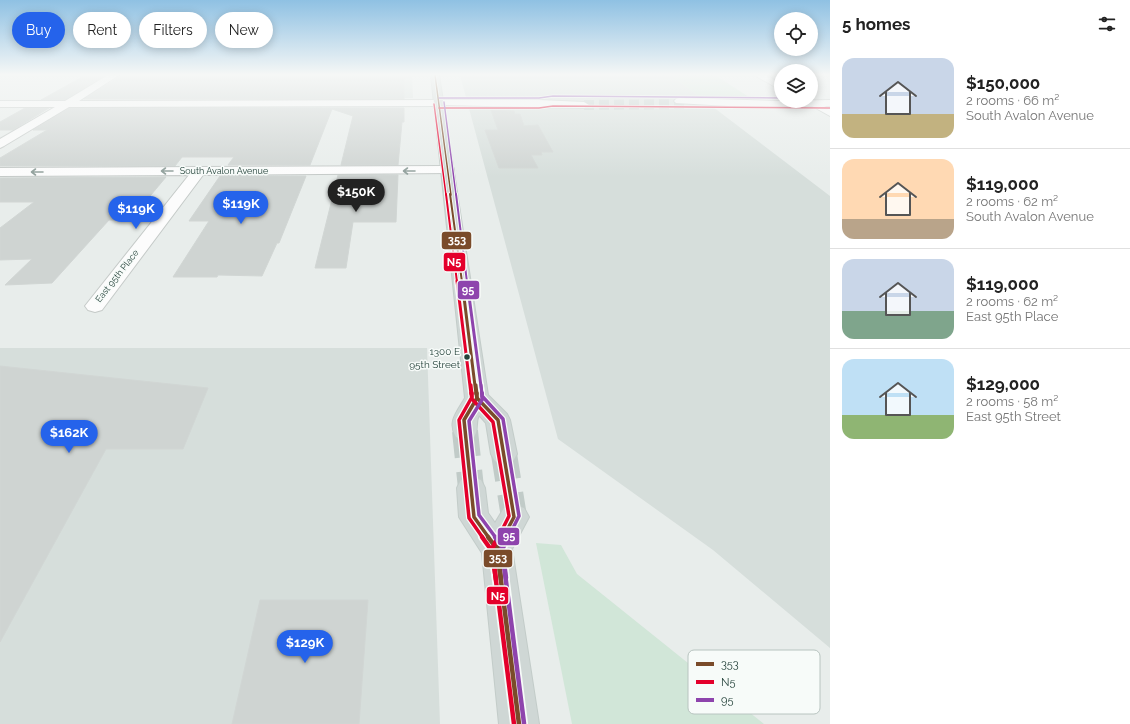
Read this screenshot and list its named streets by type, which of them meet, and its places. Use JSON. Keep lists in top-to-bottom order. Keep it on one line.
{"streets":{"street":["South Avalon Avenue","East 95th Place"]},"crossings":[["South Avalon Avenue","East 95th Place"]],"one_way":["South Avalon Avenue"],"places":["1300 E 95th Street"],"lines":["transit line 353","transit line N5","transit line 95"],"legend":["353","N5","95"],"page":{"heading":"5 homes","chip":["Buy","Rent","Filters","New"],"list":[{"name":"$150,000","note":"2 rooms · 66 m² · South Avalon Avenue"},{"name":"$119,000","note":"2 rooms · 62 m² · South Avalon Avenue"},{"name":"$119,000","note":"2 rooms · 62 m² · East 95th Place"},{"name":"$129,000","note":"2 rooms · 58 m² · East 95th Street"}],"price":["$150K","$119K","$119K","$162K","$129K"]}}
